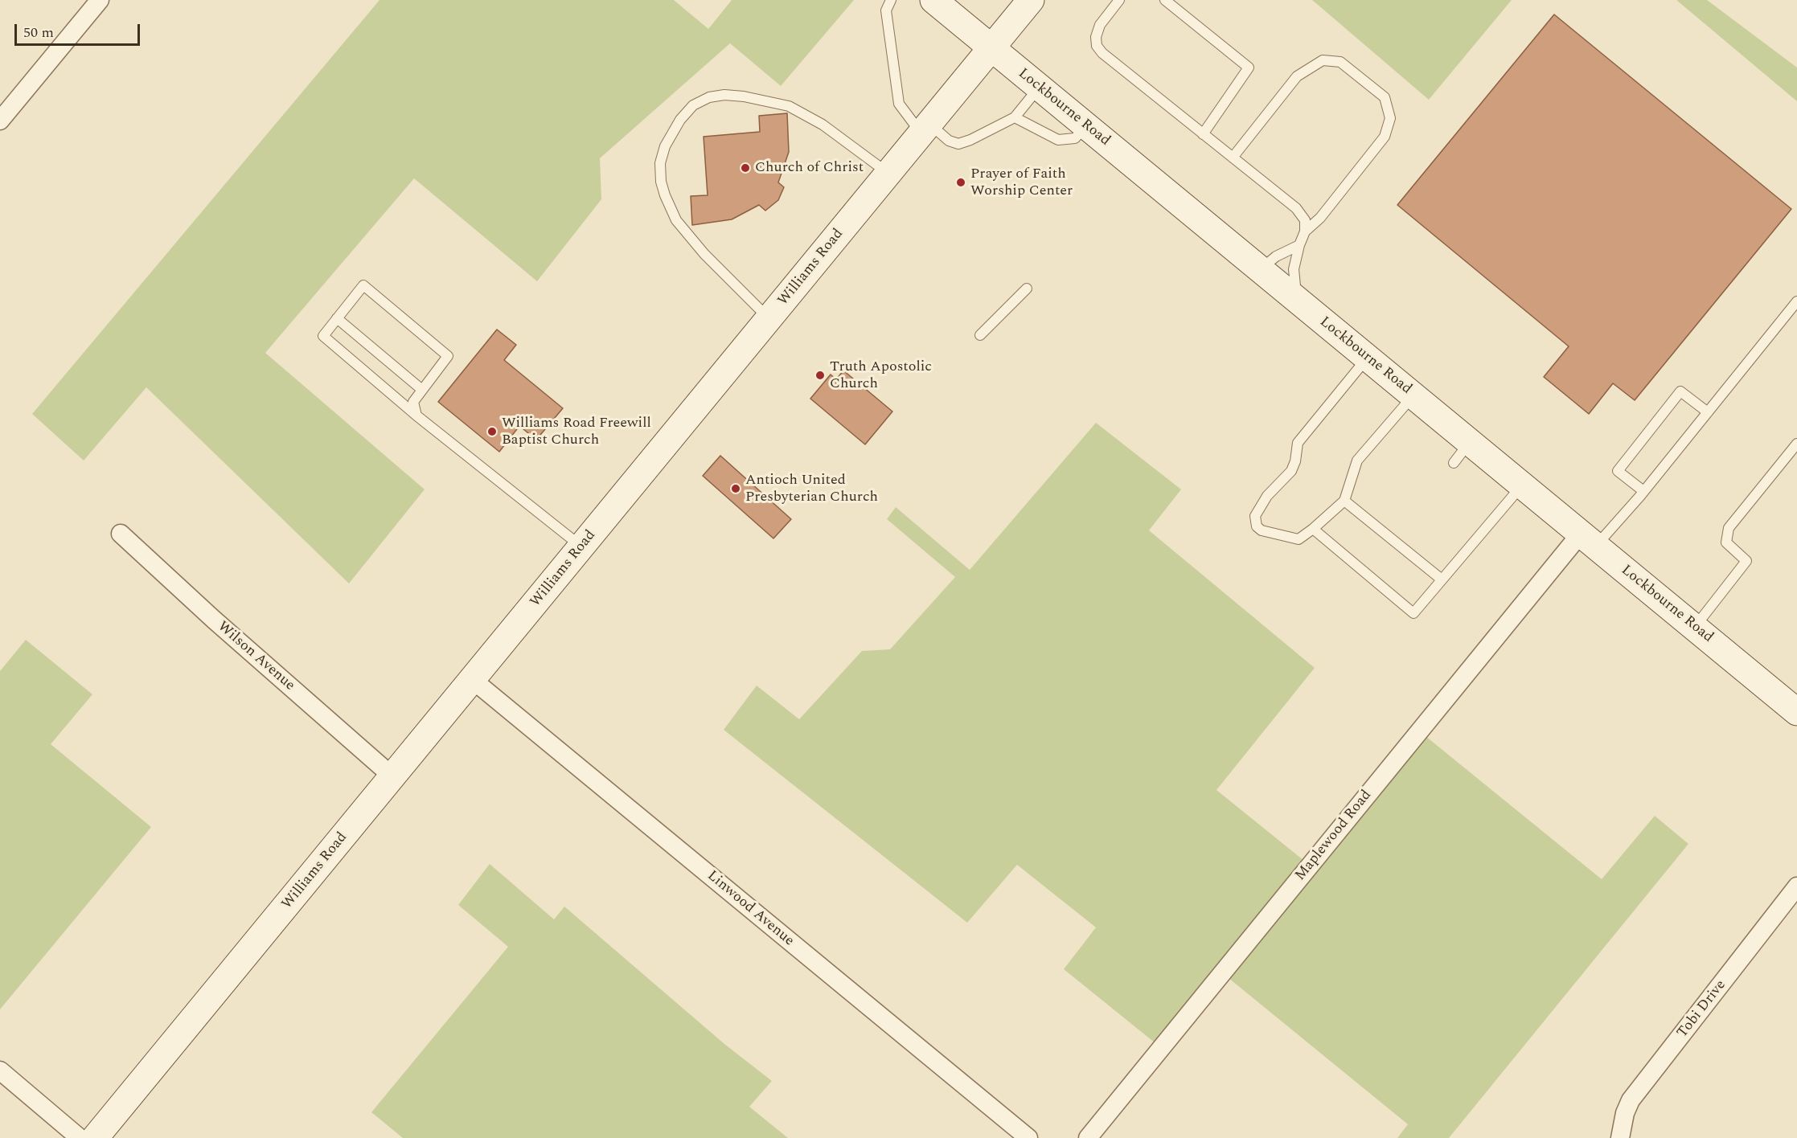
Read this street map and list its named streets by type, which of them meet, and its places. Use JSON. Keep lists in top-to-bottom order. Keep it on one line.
{"streets":{"main road":["Lockbourne Road","Williams Road"],"street":["Wilson Avenue","Maplewood Road","Linwood Avenue","Tobi Drive"]},"crossings":[["Lockbourne Road","Williams Road"],["Lockbourne Road","Maplewood Road"],["Williams Road","Wilson Avenue"],["Williams Road","Linwood Avenue"]],"places":["Church of Christ","Prayer of Faith Worship Center","Truth Apostolic Church","Williams Road Freewill Baptist Church","Antioch United Presbyterian Church"],"scale_bar":"50 m"}
